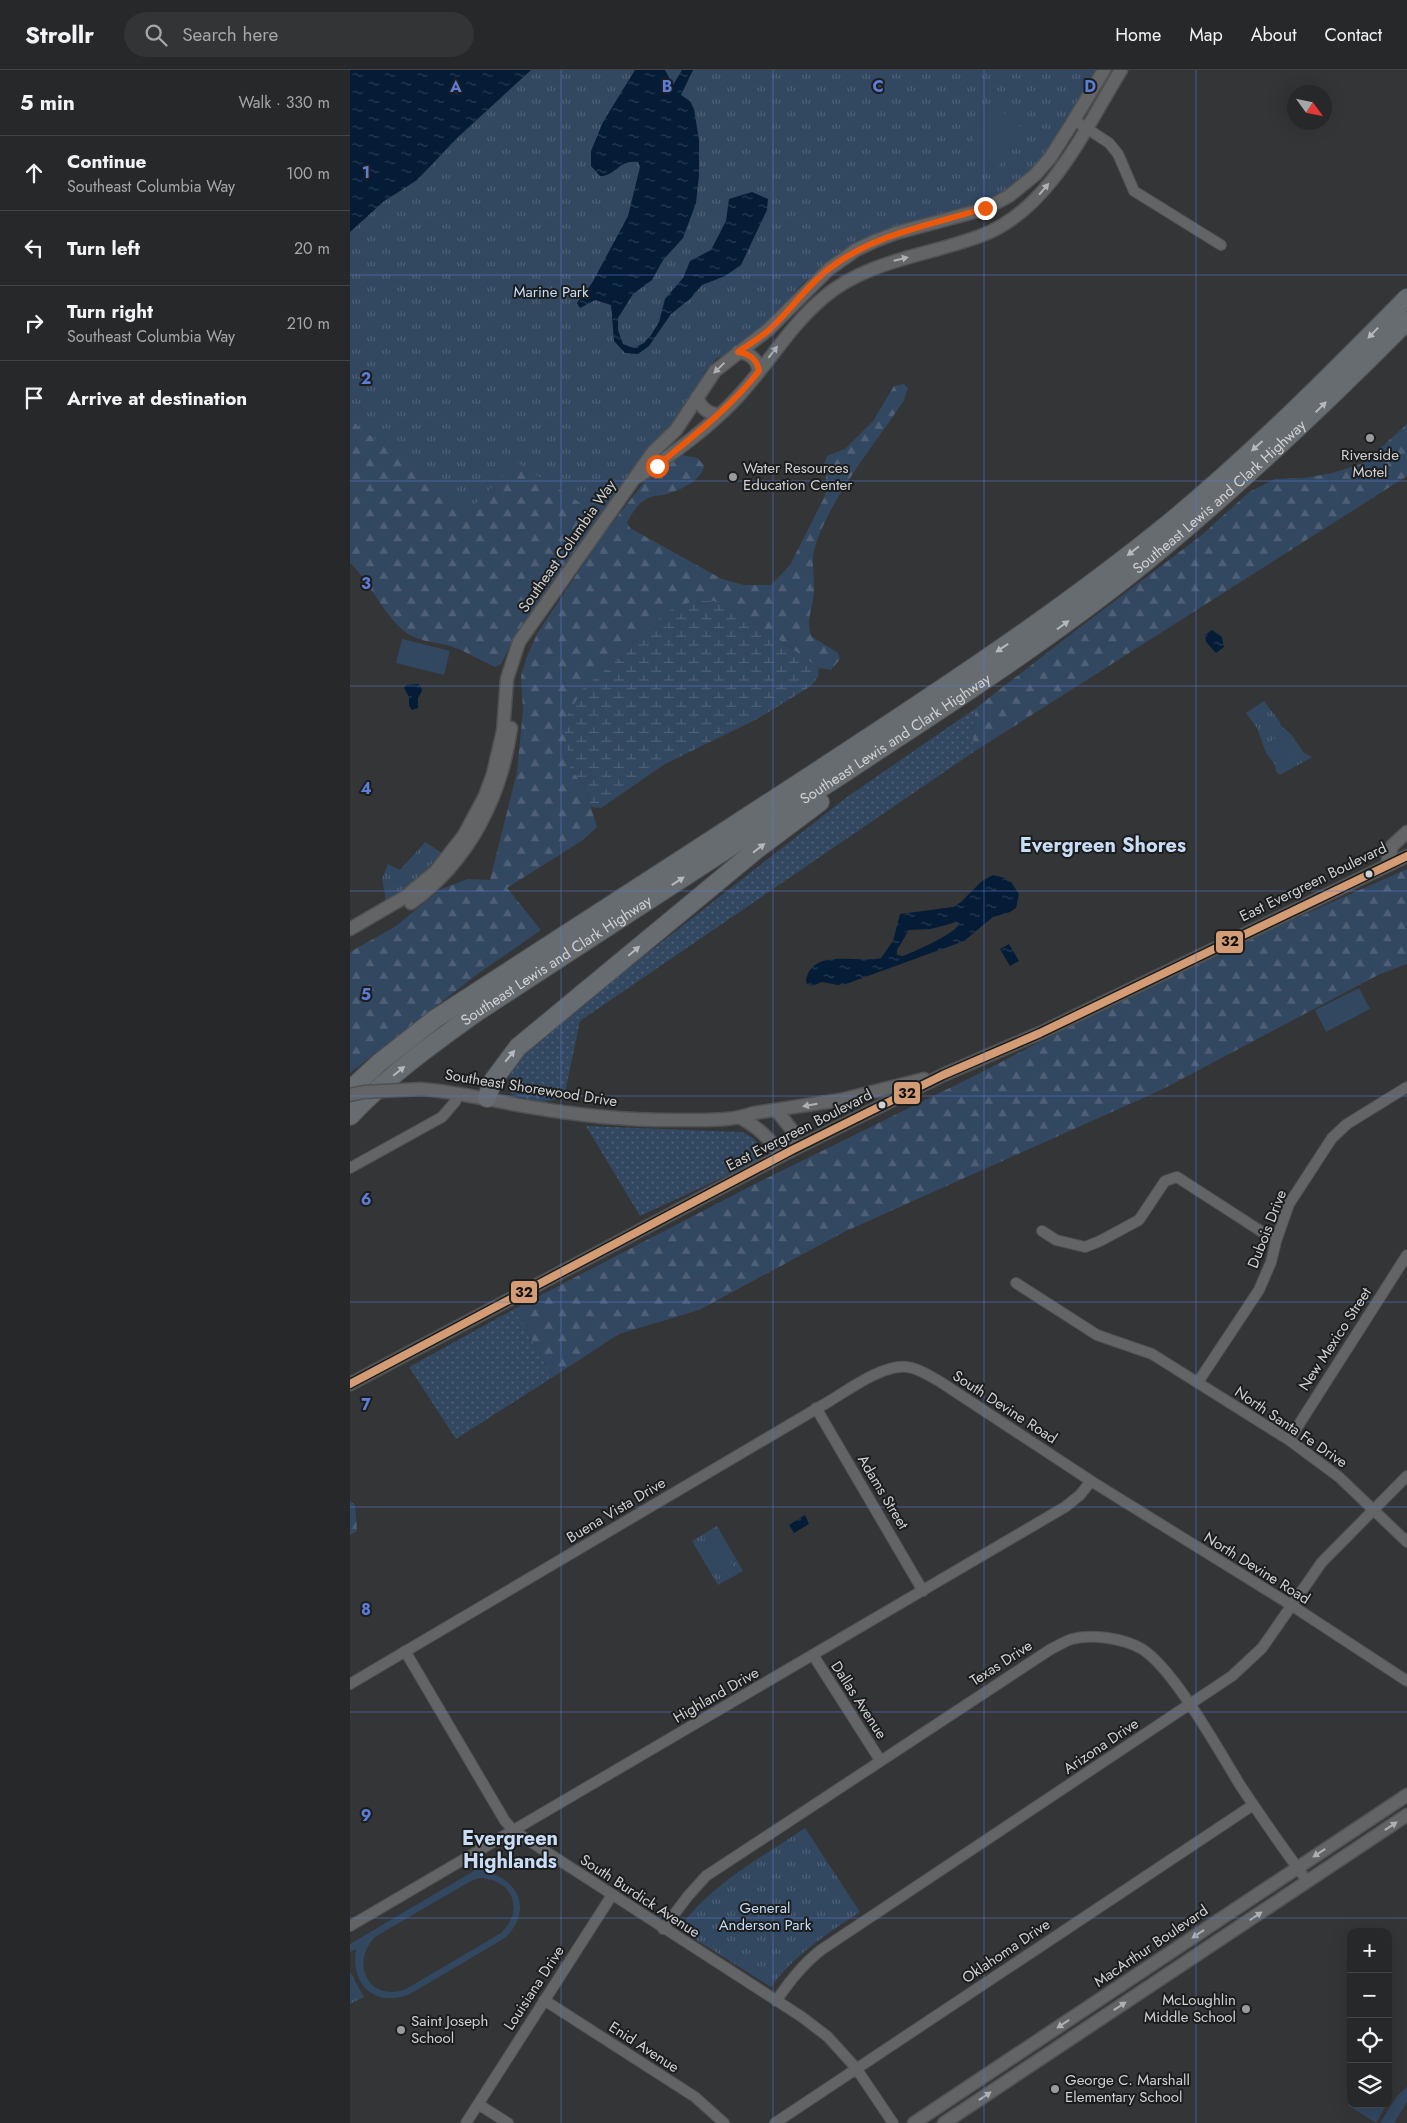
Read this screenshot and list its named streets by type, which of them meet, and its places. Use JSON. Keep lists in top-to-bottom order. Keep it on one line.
{"streets":{"highway":["Southeast Lewis and Clark Highway"],"street":["Southeast Columbia Way","East Evergreen Boulevard","Southeast Shorewood Drive","Dubois Drive","New Mexico Street","South Devine Road","North Santa Fe Drive","Adams Street","Buena Vista Drive","North Devine Road","Texas Drive","Highland Drive","Dallas Avenue","Arizona Drive","South Burdick Avenue","MacArthur Boulevard","Oklahoma Drive","Louisiana Drive","Enid Avenue"]},"crossings":[["East Evergreen Boulevard","Southeast Shorewood Drive"],["Dubois Drive","North Santa Fe Drive"],["New Mexico Street","North Santa Fe Drive"],["South Devine Road","Buena Vista Drive"],["South Devine Road","North Devine Road"],["South Devine Road","Highland Drive"],["North Santa Fe Drive","Arizona Drive"],["Adams Street","Buena Vista Drive"],["Adams Street","Highland Drive"],["Buena Vista Drive","South Burdick Avenue"],["North Devine Road","Highland Drive"],["North Devine Road","Arizona Drive"],["Texas Drive","Dallas Avenue"],["Texas Drive","Arizona Drive"],["Texas Drive","South Burdick Avenue"],["Texas Drive","MacArthur Boulevard"],["Texas Drive","Oklahoma Drive"],["Highland Drive","Dallas Avenue"],["Highland Drive","South Burdick Avenue"],["Arizona Drive","South Burdick Avenue"],["South Burdick Avenue","Oklahoma Drive"],["South Burdick Avenue","Louisiana Drive"],["Louisiana Drive","Enid Avenue"]],"districts":["Evergreen Shores","Evergreen Highlands"],"parks":["Marine Park","General Anderson Park"],"places":["Riverside Motel","Water Resources Education Center","McLoughlin Middle School","Saint Joseph School","George C. Marshall Elementary School"],"lines":["transit line 32"],"north":"bottom right","page":{"header":"Strollr","search":"Search here","nav":["Home","Map","About","Contact"],"heading":["5 min","Walk · 330 m"],"list":[["Continue","Southeast Columbia Way","100 m"],["Turn left","20 m"],["Turn right","Southeast Columbia Way","210 m"],"Arrive at destination"],"map_buttons":["+","−"]},"grid":{"columns":["A","B","C","D"],"rows":["1","2","3","4","5","6","7","8","9"]}}
